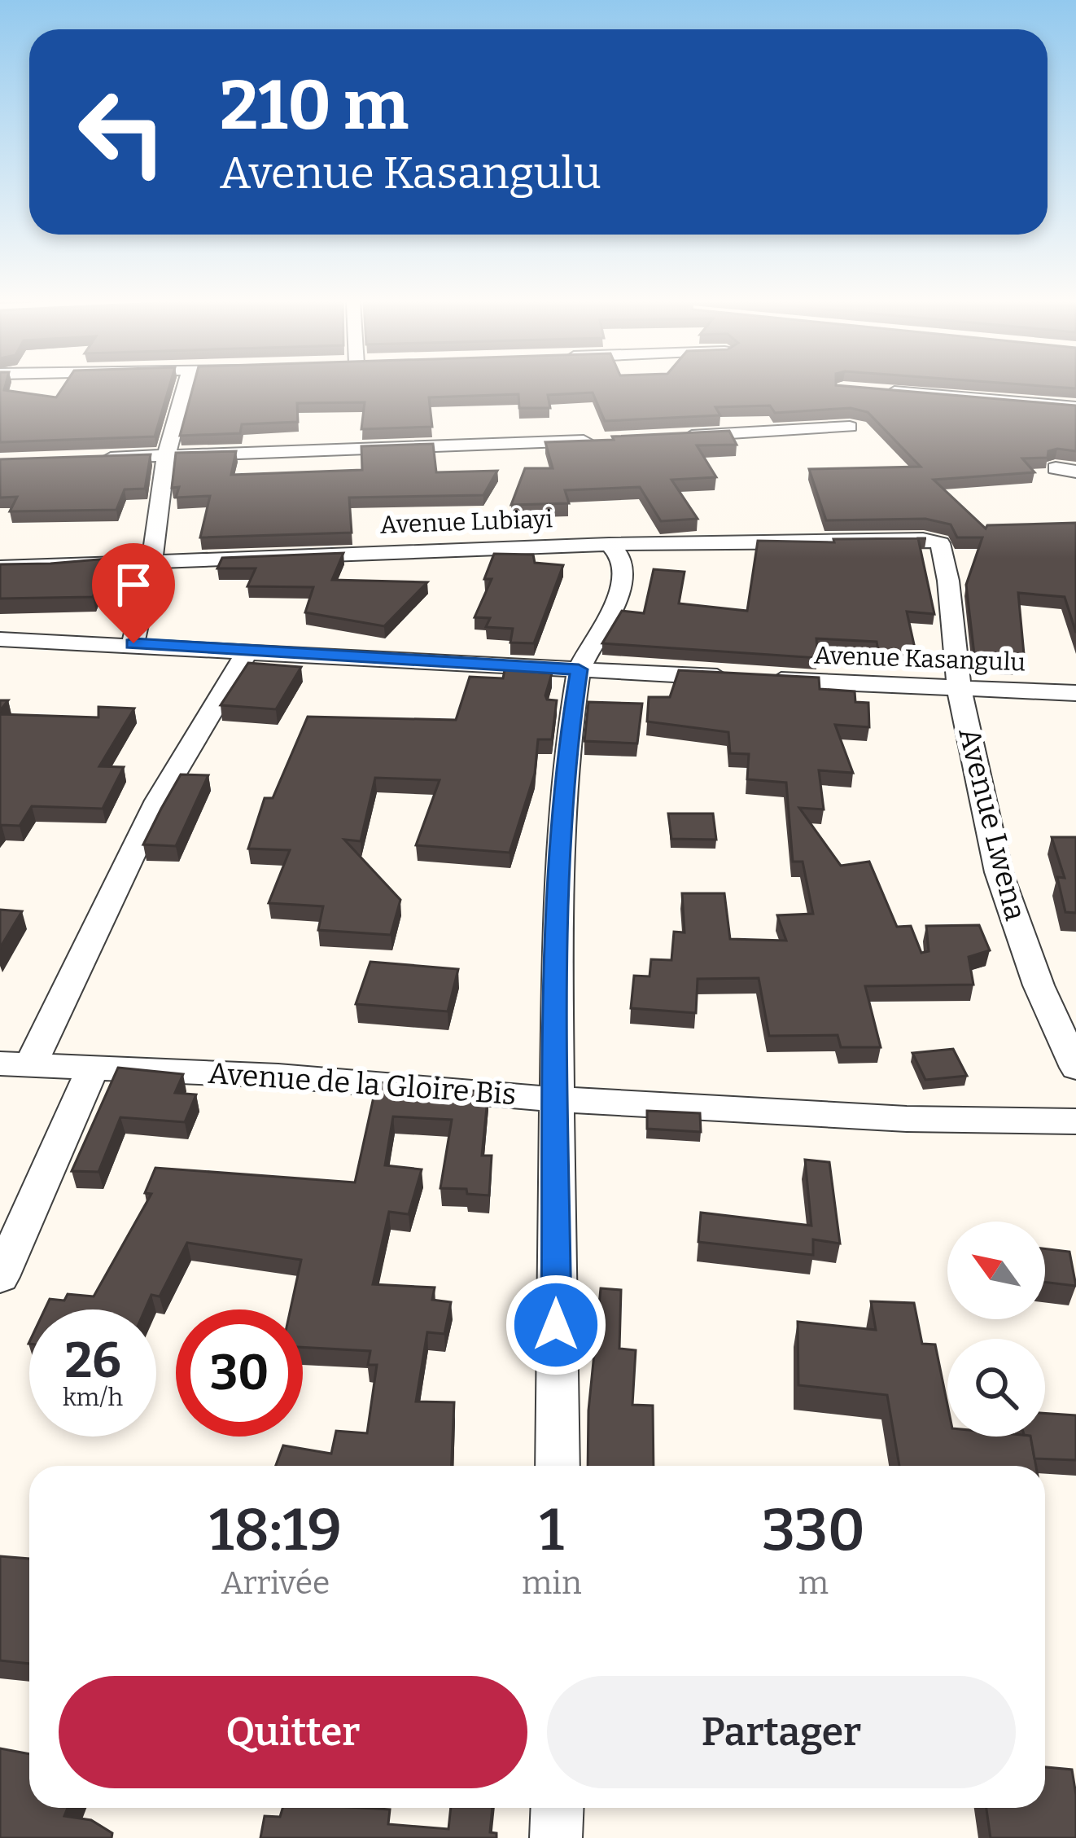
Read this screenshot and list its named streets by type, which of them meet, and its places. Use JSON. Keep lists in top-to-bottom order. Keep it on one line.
{"streets":{"street":["Avenue Lubiayi","Avenue Kasangulu","Avenue Lwena","Avenue de la Gloire Bis"]},"crossings":[["Avenue Lubiayi","Avenue Lwena"],["Avenue Kasangulu","Avenue Lwena"]],"north":"top left","page":{"turn":["210 m","Avenue Kasangulu"],"speed":"26 km/h","limit":"30","eta":["18:19","Arrivée","1","min","330","m"],"buttons":["Quitter","Partager"]}}
